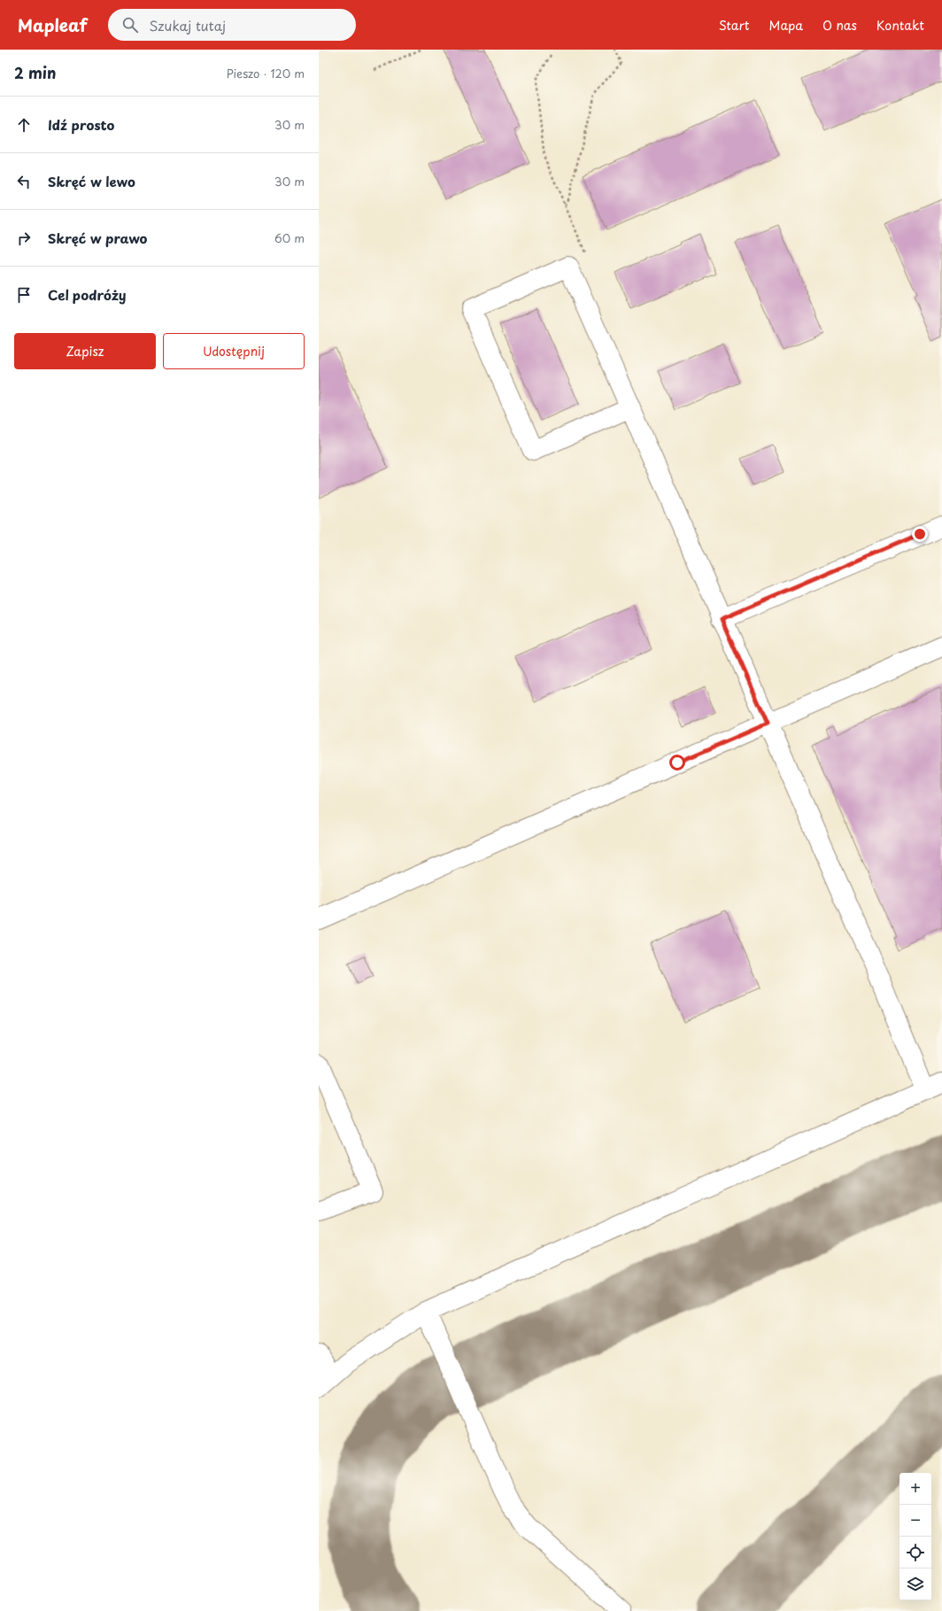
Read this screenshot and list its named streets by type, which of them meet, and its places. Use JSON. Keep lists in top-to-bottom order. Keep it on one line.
{"page":{"header":"Mapleaf","search":"Szukaj tutaj","nav":["Start","Mapa","O nas","Kontakt"],"heading":["2 min","Pieszo · 120 m"],"list":[["Idź prosto","30 m"],["Skręć w lewo","30 m"],["Skręć w prawo","60 m"],"Cel podróży"],"buttons":["Zapisz","Udostępnij"],"map_buttons":["+","−"]}}
